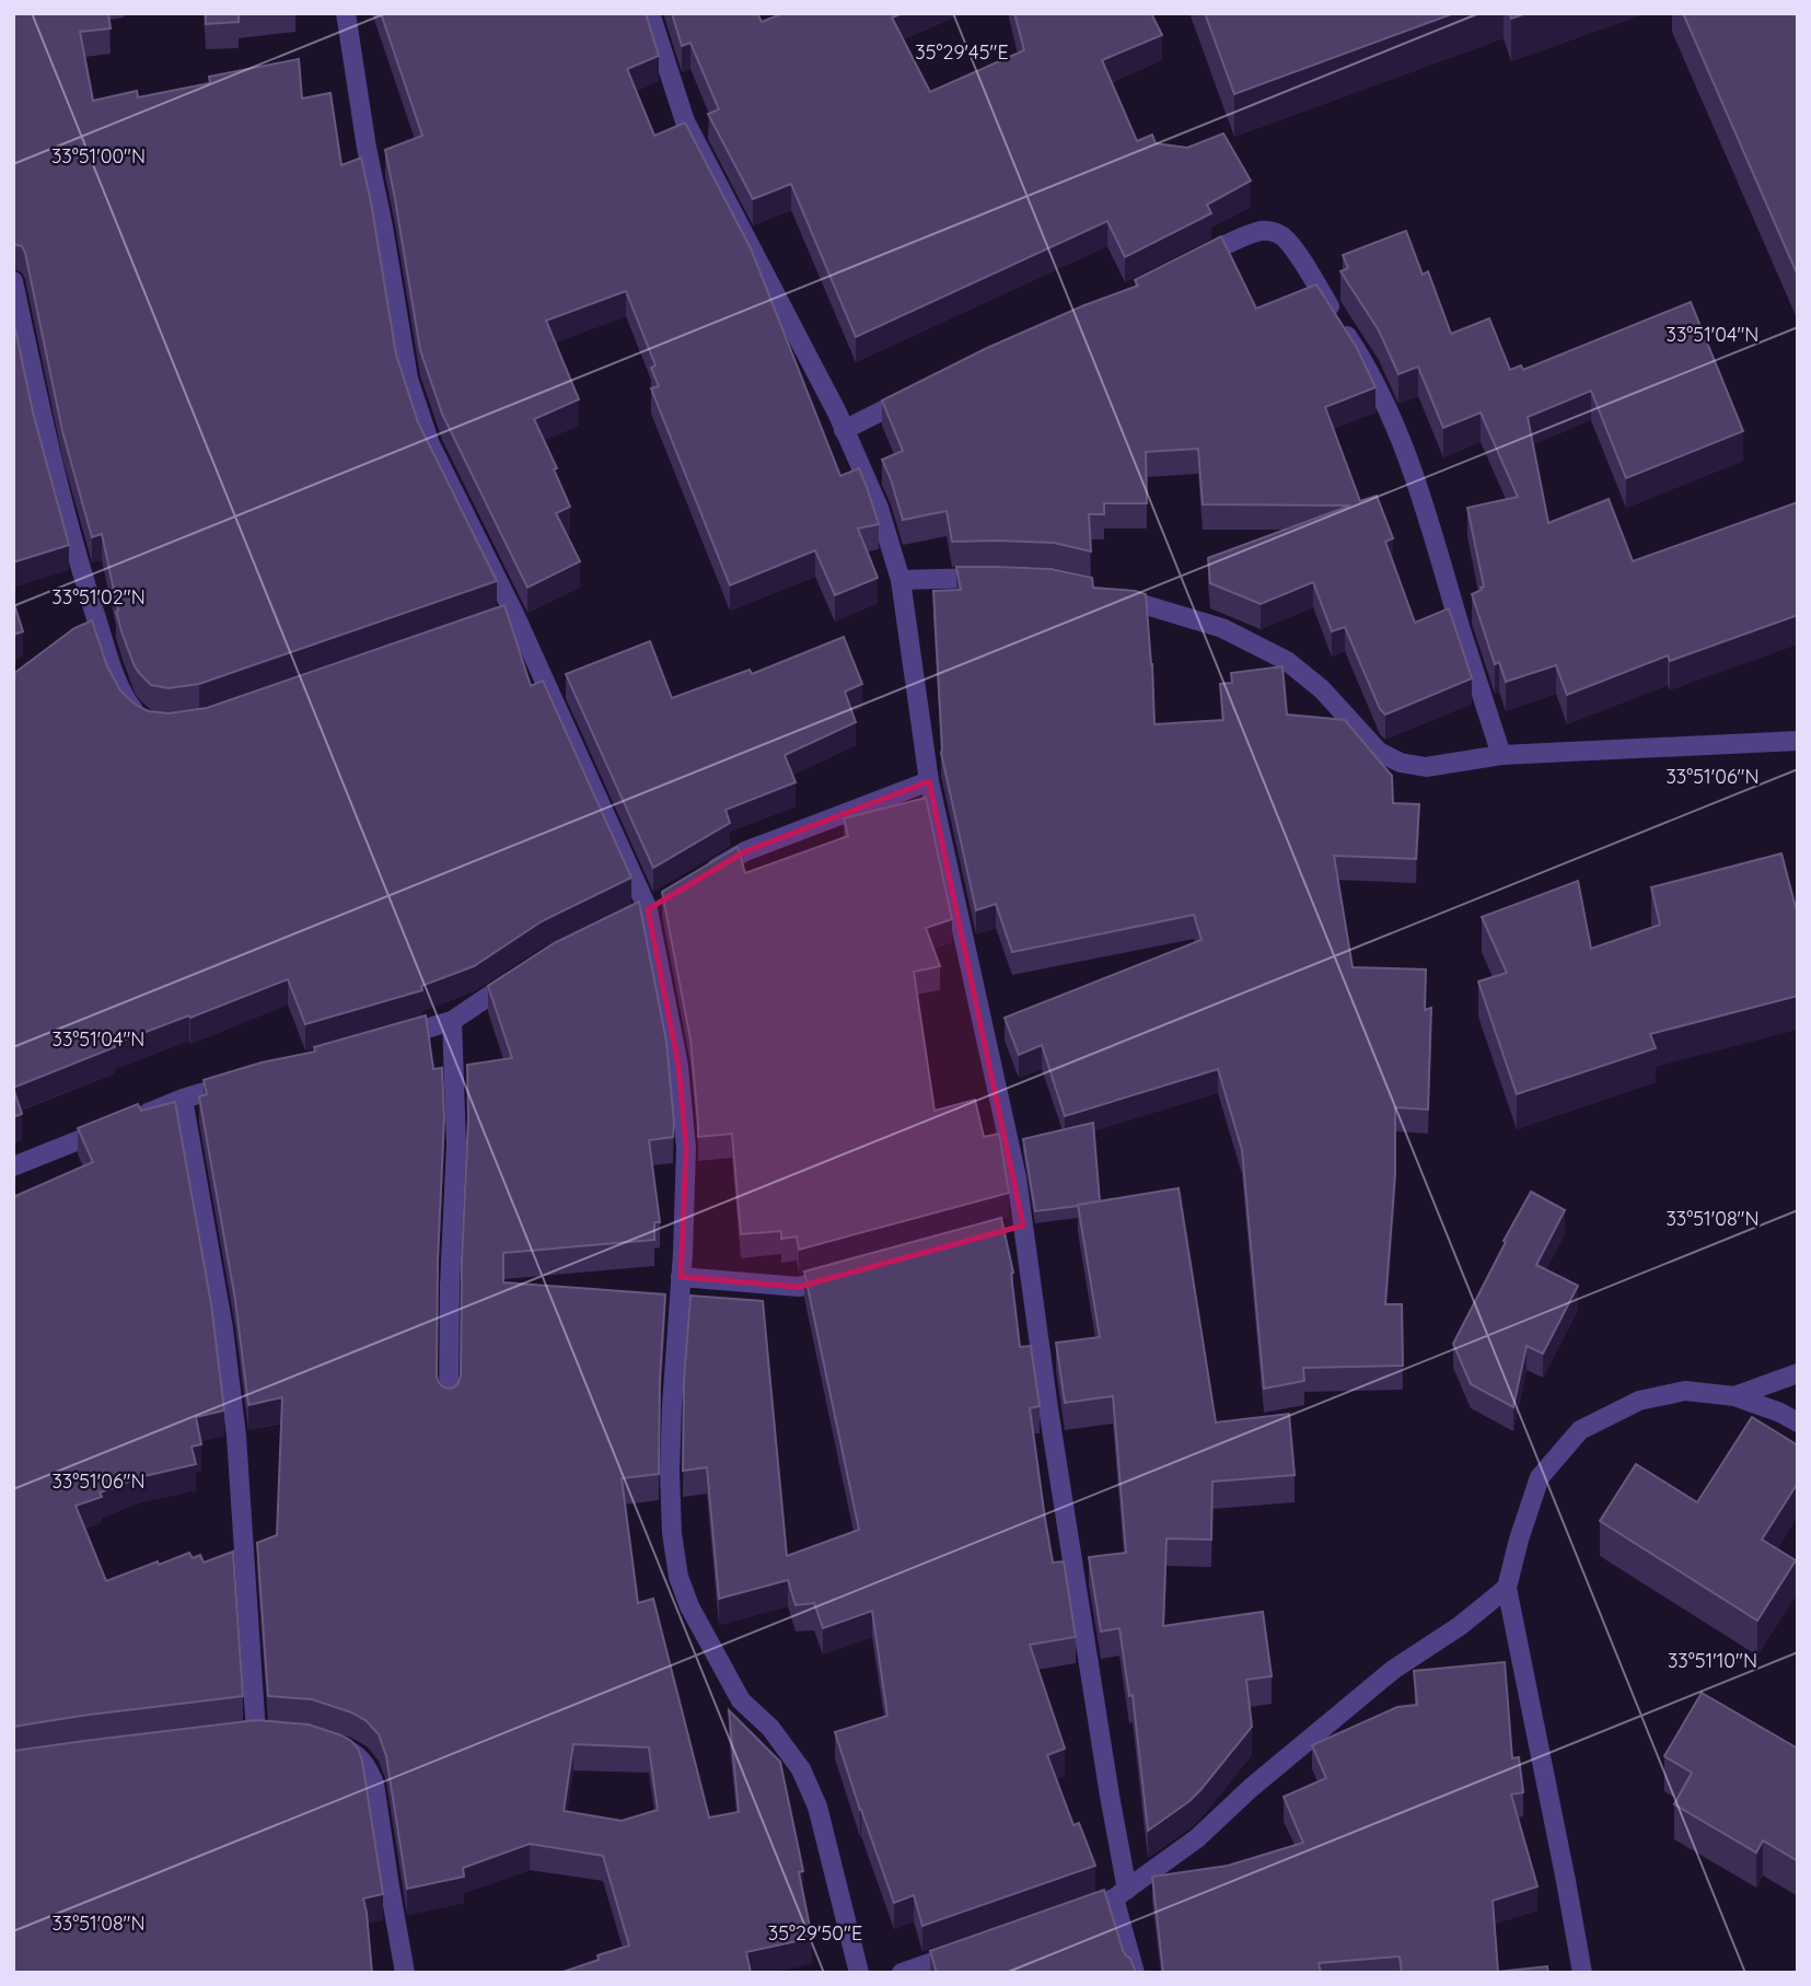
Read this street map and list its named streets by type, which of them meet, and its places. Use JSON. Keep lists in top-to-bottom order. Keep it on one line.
{"coordinates":["35°29'45\"E","33°51'00\"N","33°51'04\"N","33°51'02\"N","33°51'06\"N","33°51'08\"N","33°51'10\"N","35°29'50\"E"]}
